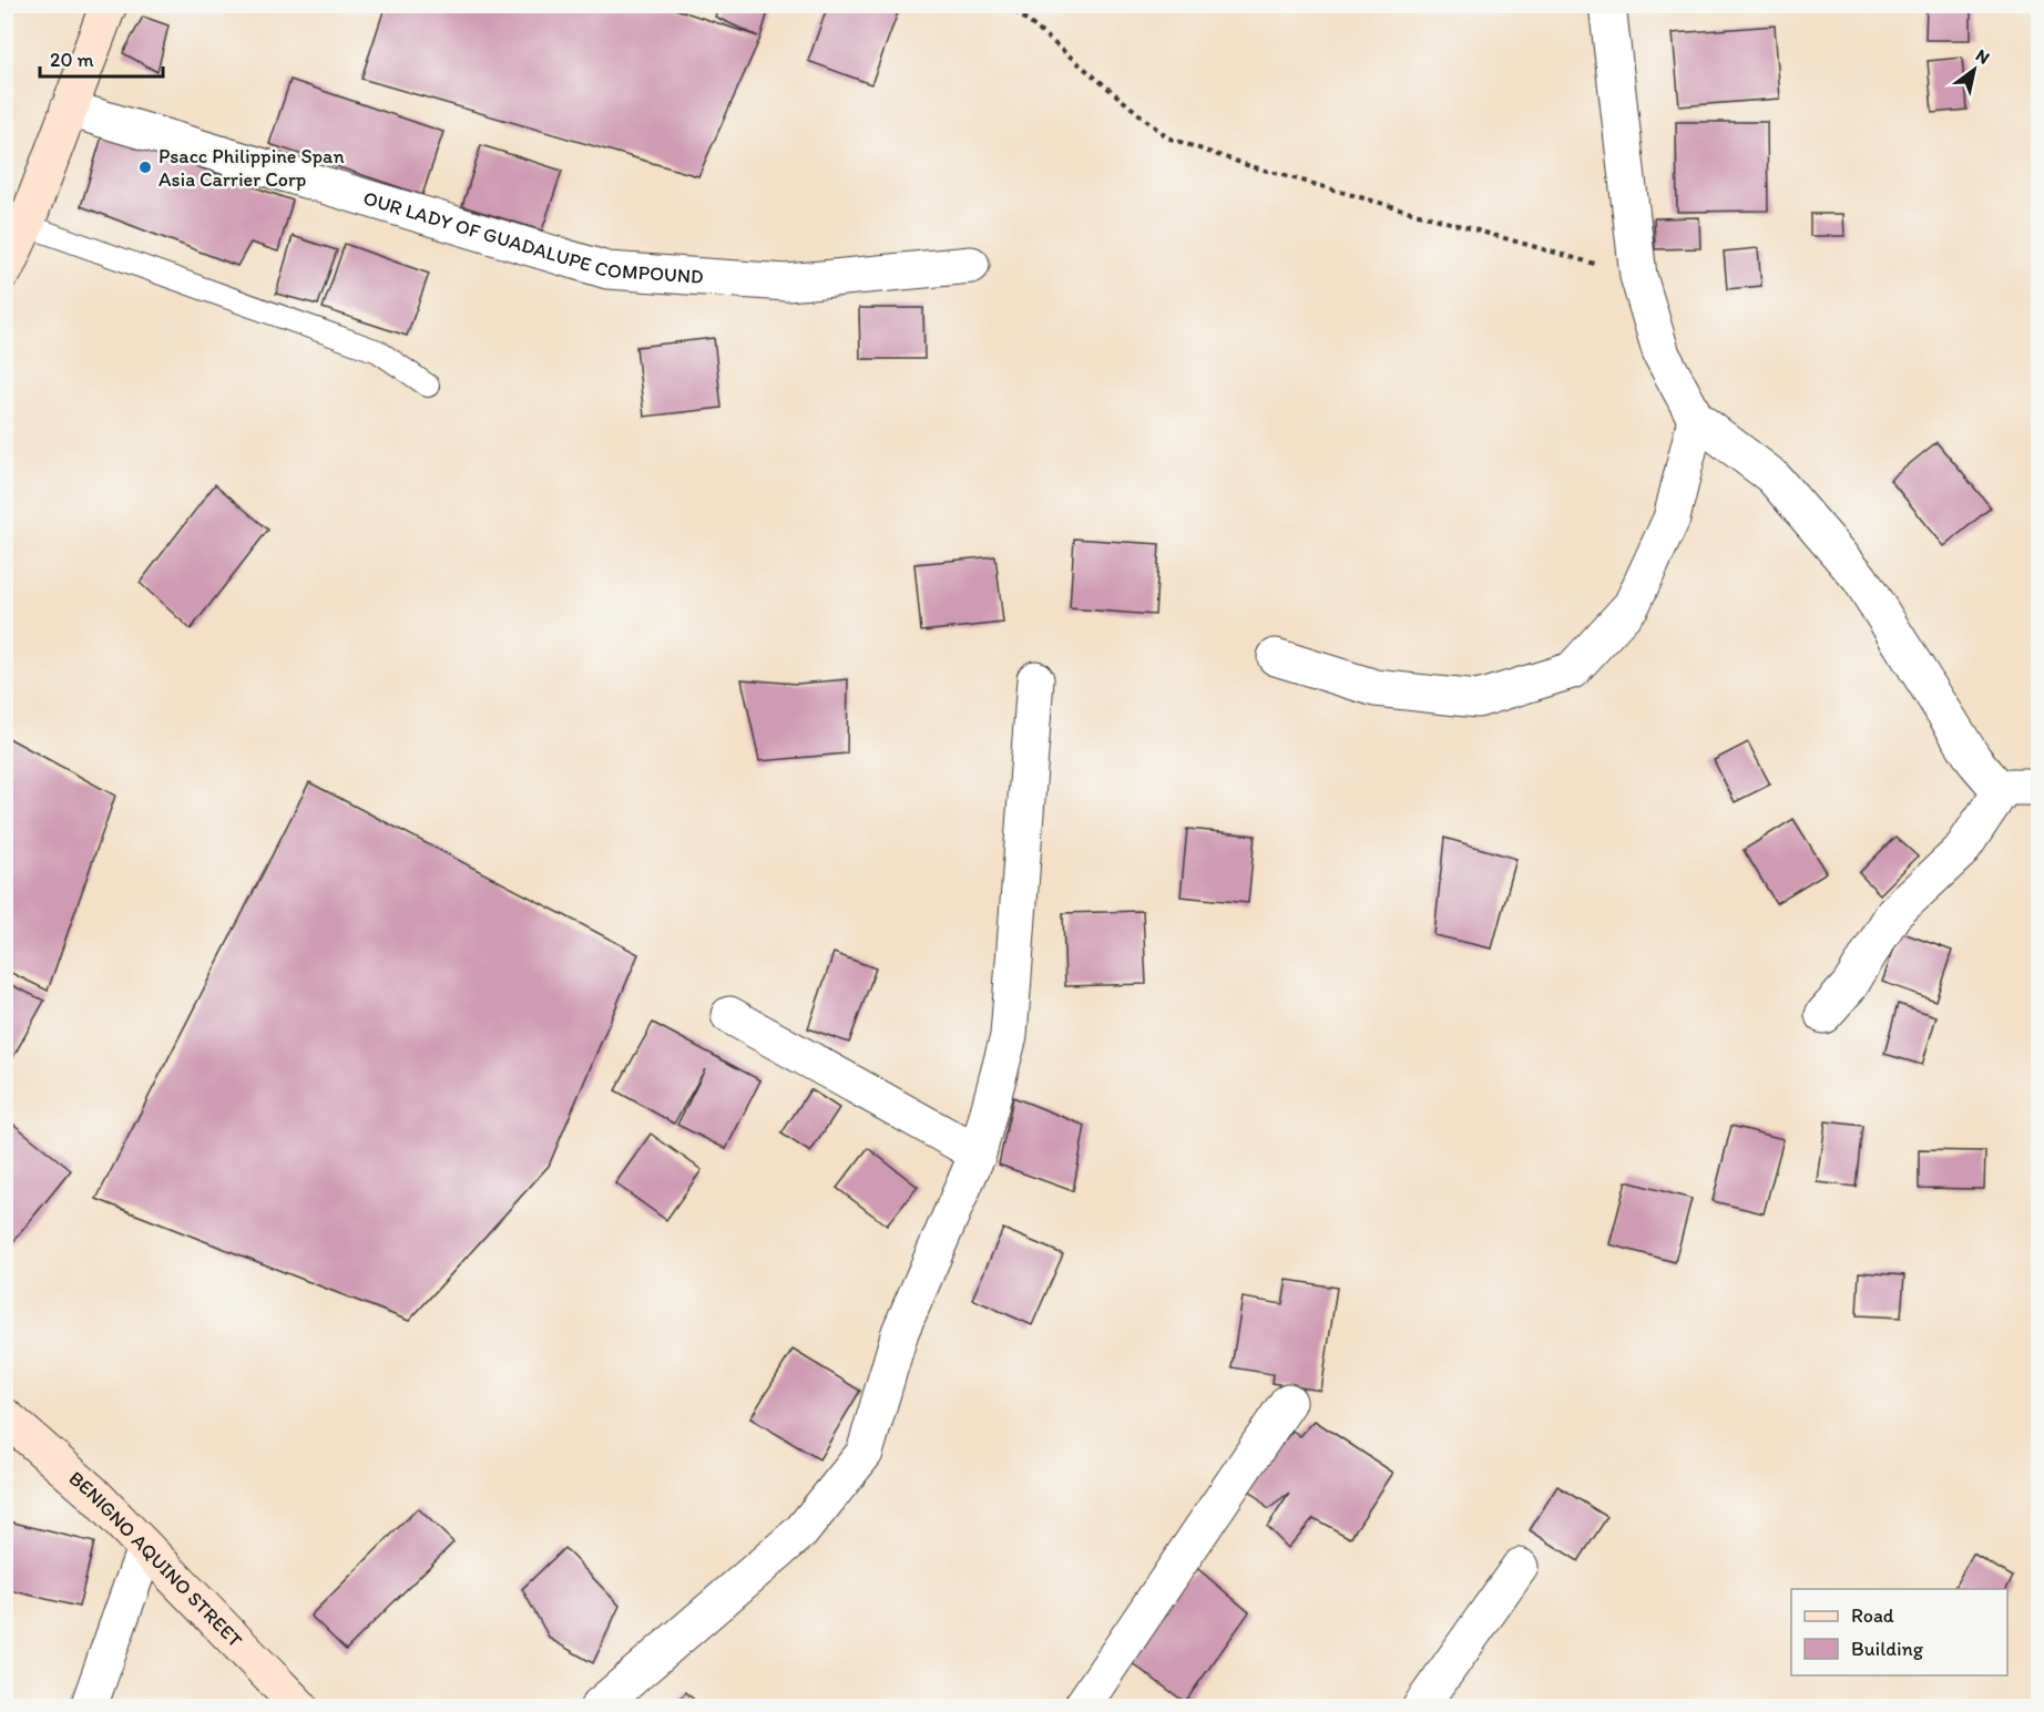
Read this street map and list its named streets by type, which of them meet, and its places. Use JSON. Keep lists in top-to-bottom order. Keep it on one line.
{"streets":{"main road":["BENIGNO AQUINO STREET"],"street":["OUR LADY OF GUADALUPE COMPOUND"]},"places":["Psacc Philippine Span Asia Carrier Corp"],"legend":["Road","Building"],"scale_bar":"20 m","north":"top right"}
